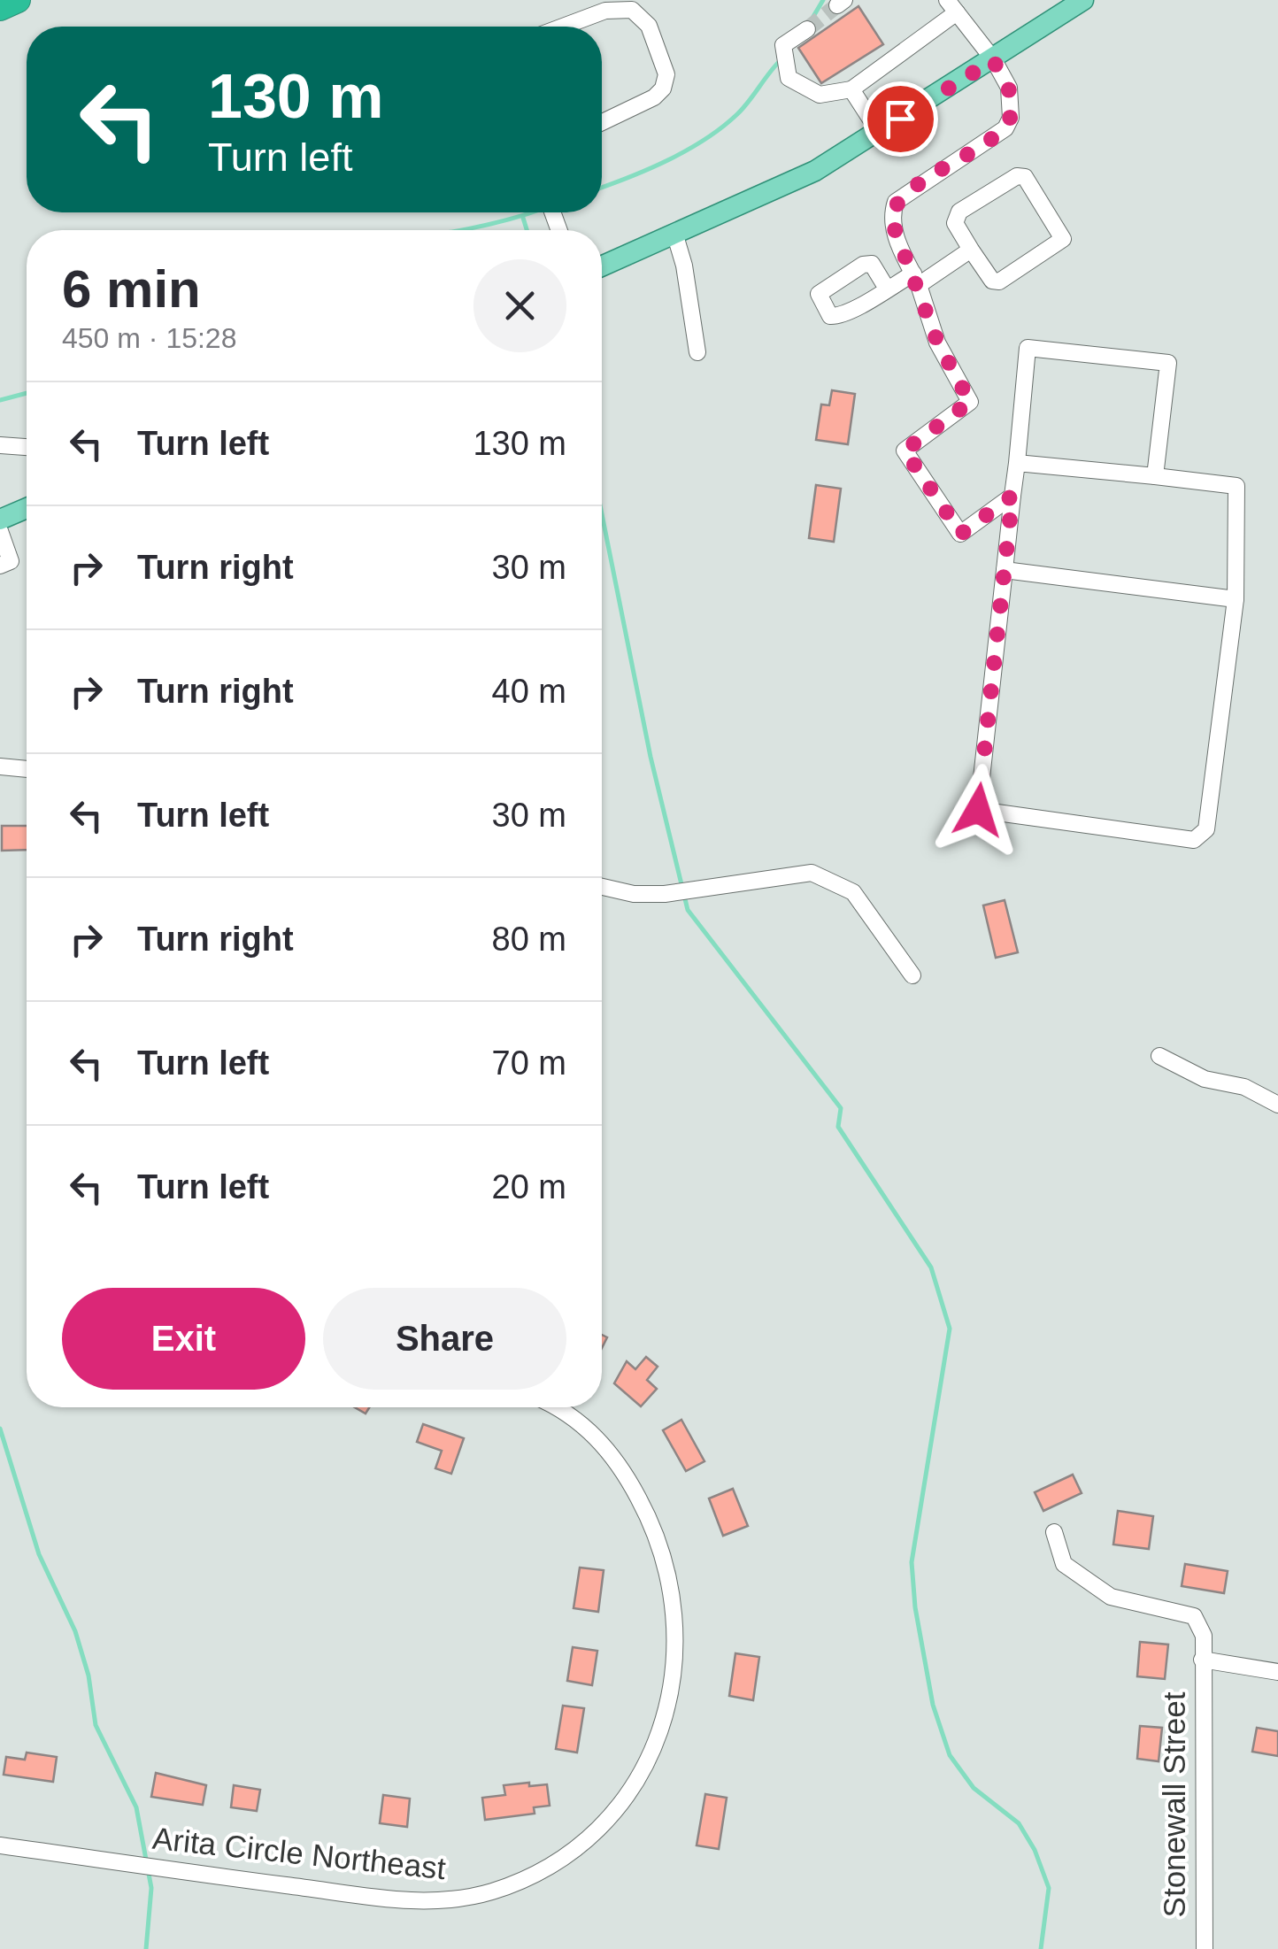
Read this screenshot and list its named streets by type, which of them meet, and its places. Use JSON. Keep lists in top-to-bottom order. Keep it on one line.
{"streets":{"street":["Stonewall Street","Arita Circle Northeast"]},"page":{"turn":["130 m","Turn left"],"heading":["6 min","450 m · 15:28"],"list":[{"name":"Turn left","value":"130 m"},{"name":"Turn right","value":"30 m"},{"name":"Turn right","value":"40 m"},{"name":"Turn left","value":"30 m"},{"name":"Turn right","value":"80 m"},{"name":"Turn left","value":"70 m"},{"name":"Turn left","value":"20 m"}],"buttons":["Exit","Share"]}}
